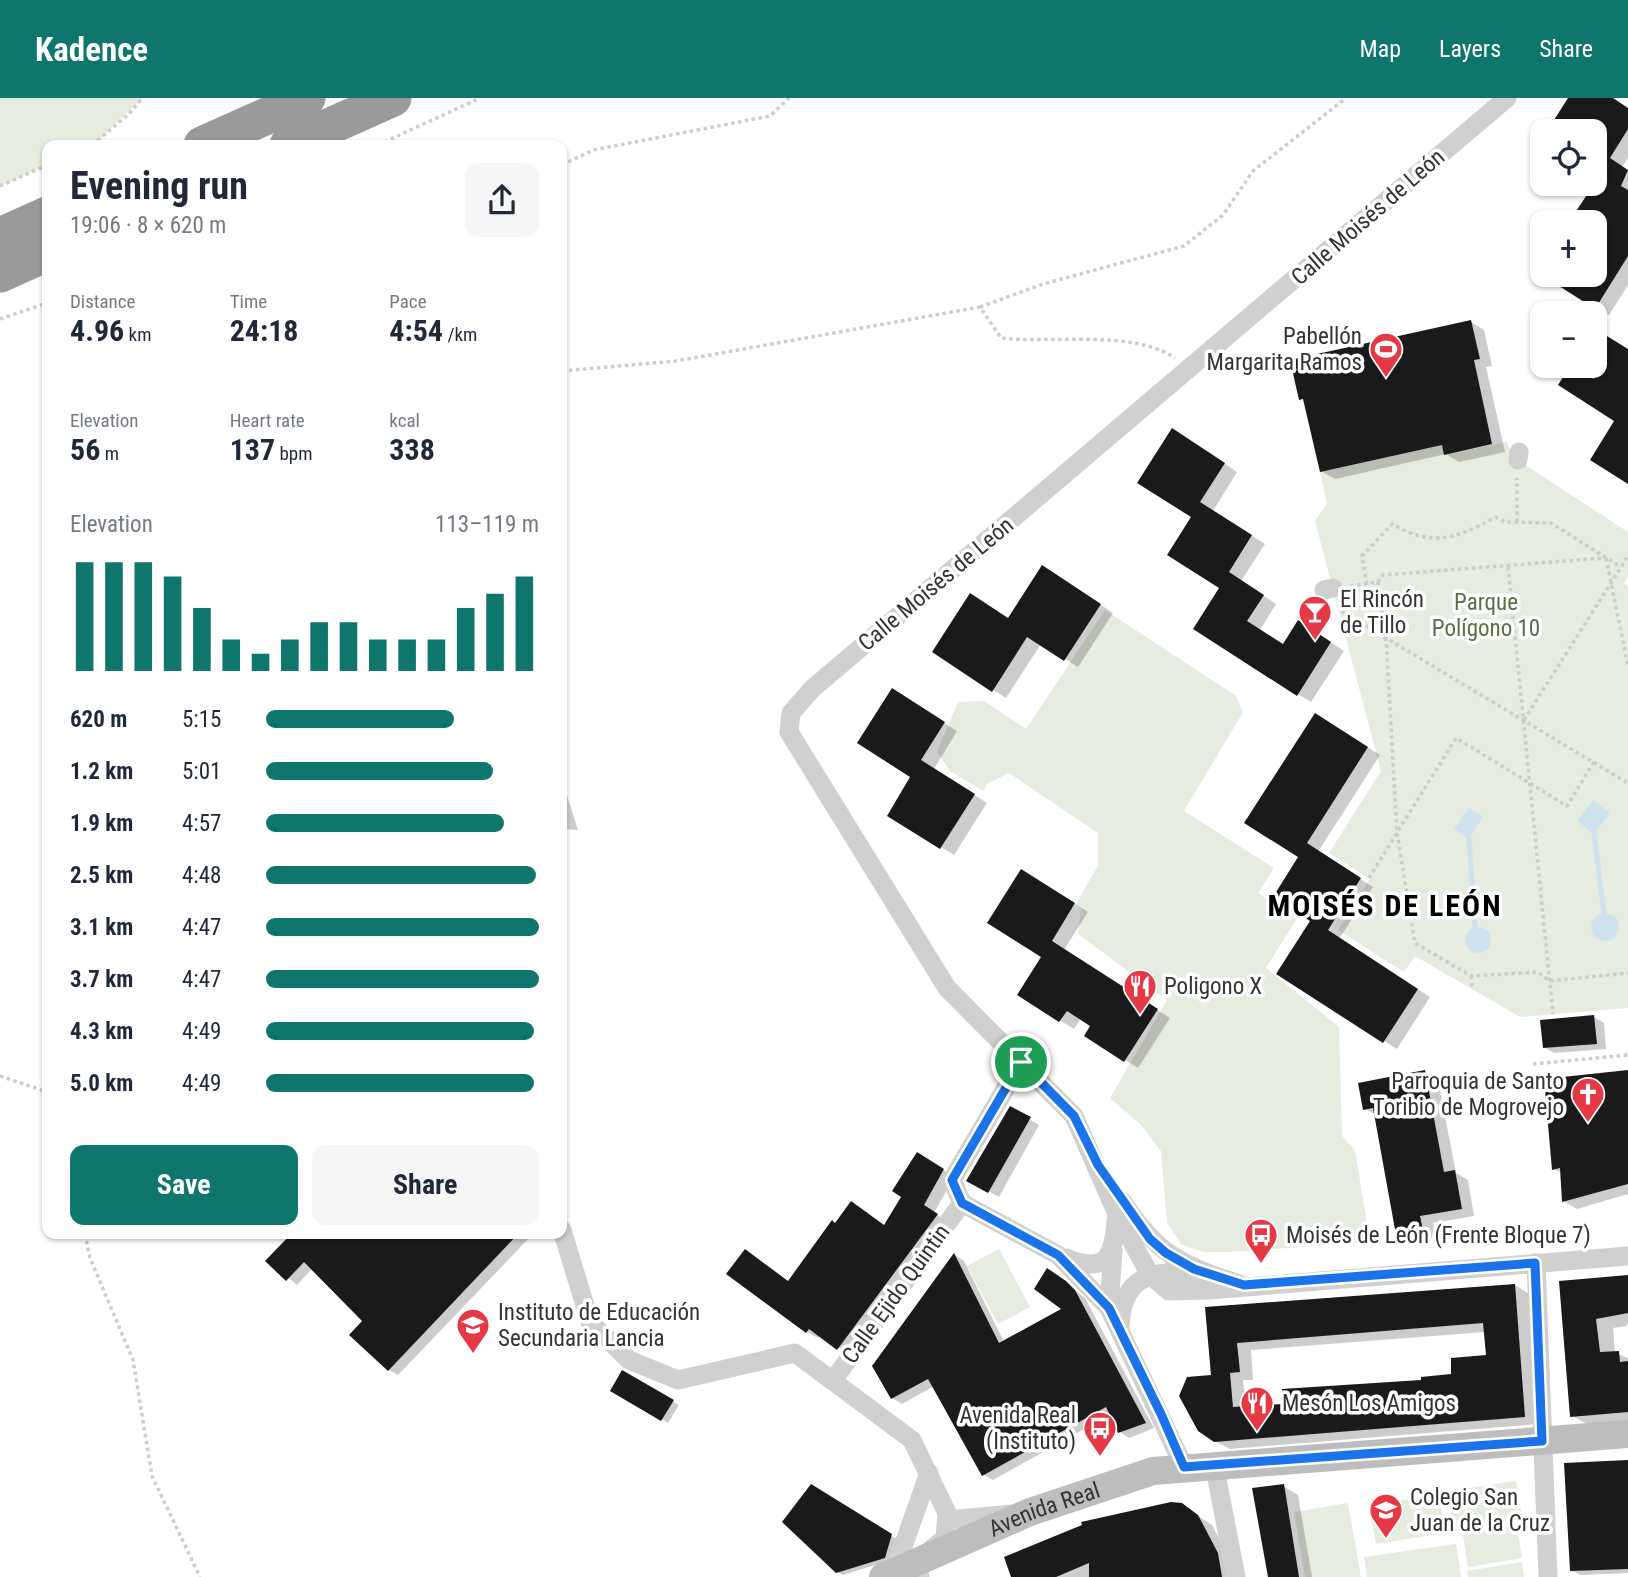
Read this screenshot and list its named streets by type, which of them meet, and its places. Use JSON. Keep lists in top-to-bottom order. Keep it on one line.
{"streets":{"main road":["Avenida Real"],"street":["Calle Moisés de León","Calle Ejido Quintin"]},"crossings":[["Calle Moisés de León","Calle Ejido Quintin"]],"districts":["MOISÉS DE LEÓN"],"parks":["Parque Polígono 10"],"places":{"sports":["Pabellón Margarita Ramos"],"bar":["El Rincón de Tillo"],"restaurant":["Poligono X","Mesón Los Amigos"],"church":["Parroquia de Santo Toribio de Mogrovejo"],"bus stop":["Moisés de León (Frente Bloque 7)","Avenida Real (Instituto)"],"school or university":["Instituto de Educación Secundaria Lancia","Colegio San Juan de la Cruz"]},"page":{"header":"Kadence","nav":["Map","Layers","Share"],"map_buttons":["+","−"],"heading":["Evening run","19:06 · 8 × 620 m"],"stats":[["Distance","4.96 km"],["Time","24:18"],["Pace","4:54 /km"],["Elevation","56 m"],["Heart rate","137 bpm"],["kcal","338"]],"chart":["Elevation","113–119 m"],"list":[{"name":"620 m","note":"5:15"},{"name":"1.2 km","note":"5:01"},{"name":"1.9 km","note":"4:57"},{"name":"2.5 km","note":"4:48"},{"name":"3.1 km","note":"4:47"},{"name":"3.7 km","note":"4:47"},{"name":"4.3 km","note":"4:49"},{"name":"5.0 km","note":"4:49"}],"buttons":["Save","Share"]}}
